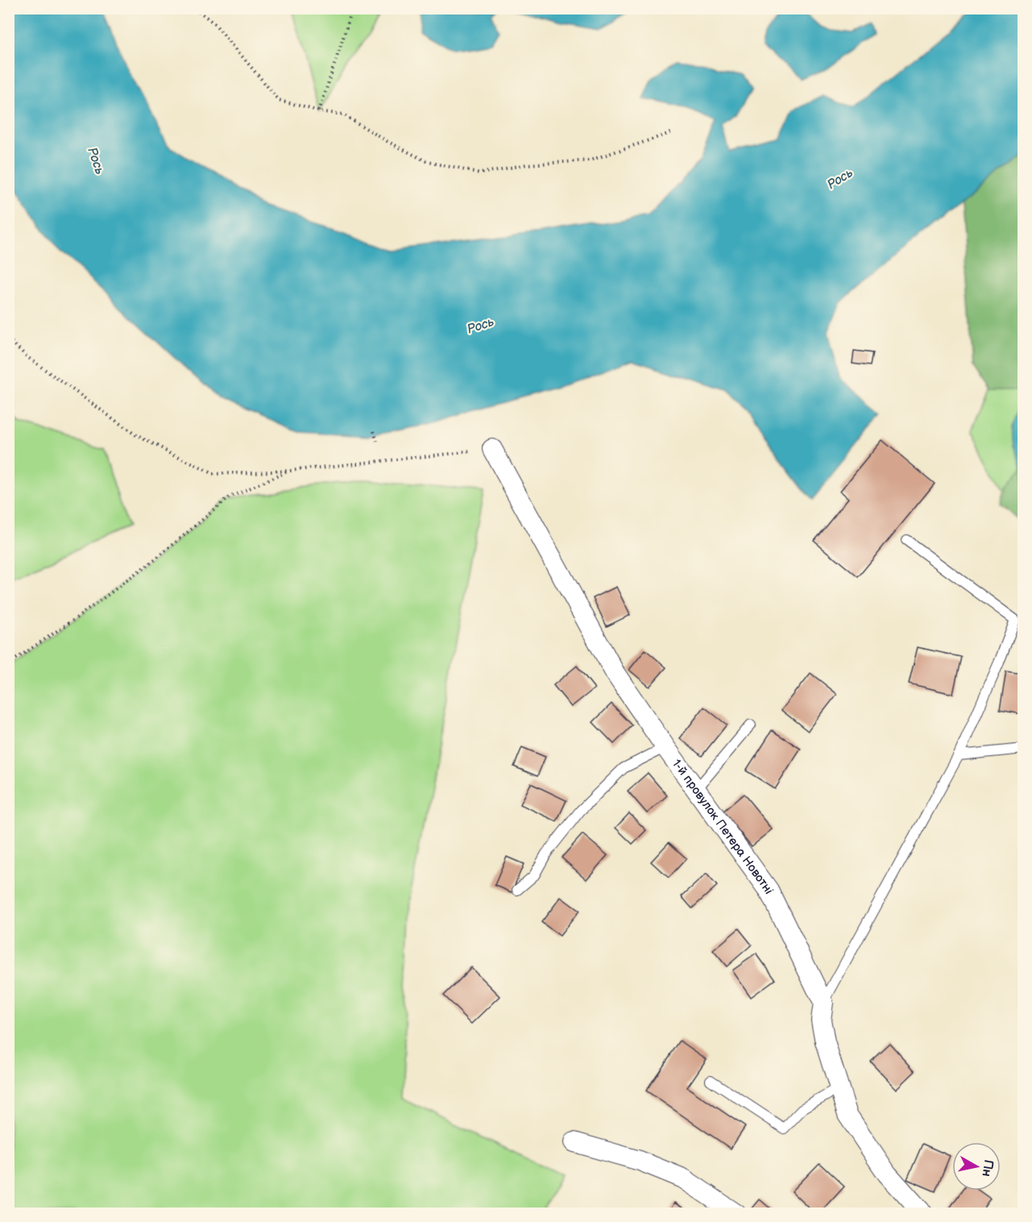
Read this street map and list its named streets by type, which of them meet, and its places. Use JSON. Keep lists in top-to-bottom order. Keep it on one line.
{"streets":{"street":["1-й провулок Петера Новотні"]},"water":["Рось"],"north":"right"}
